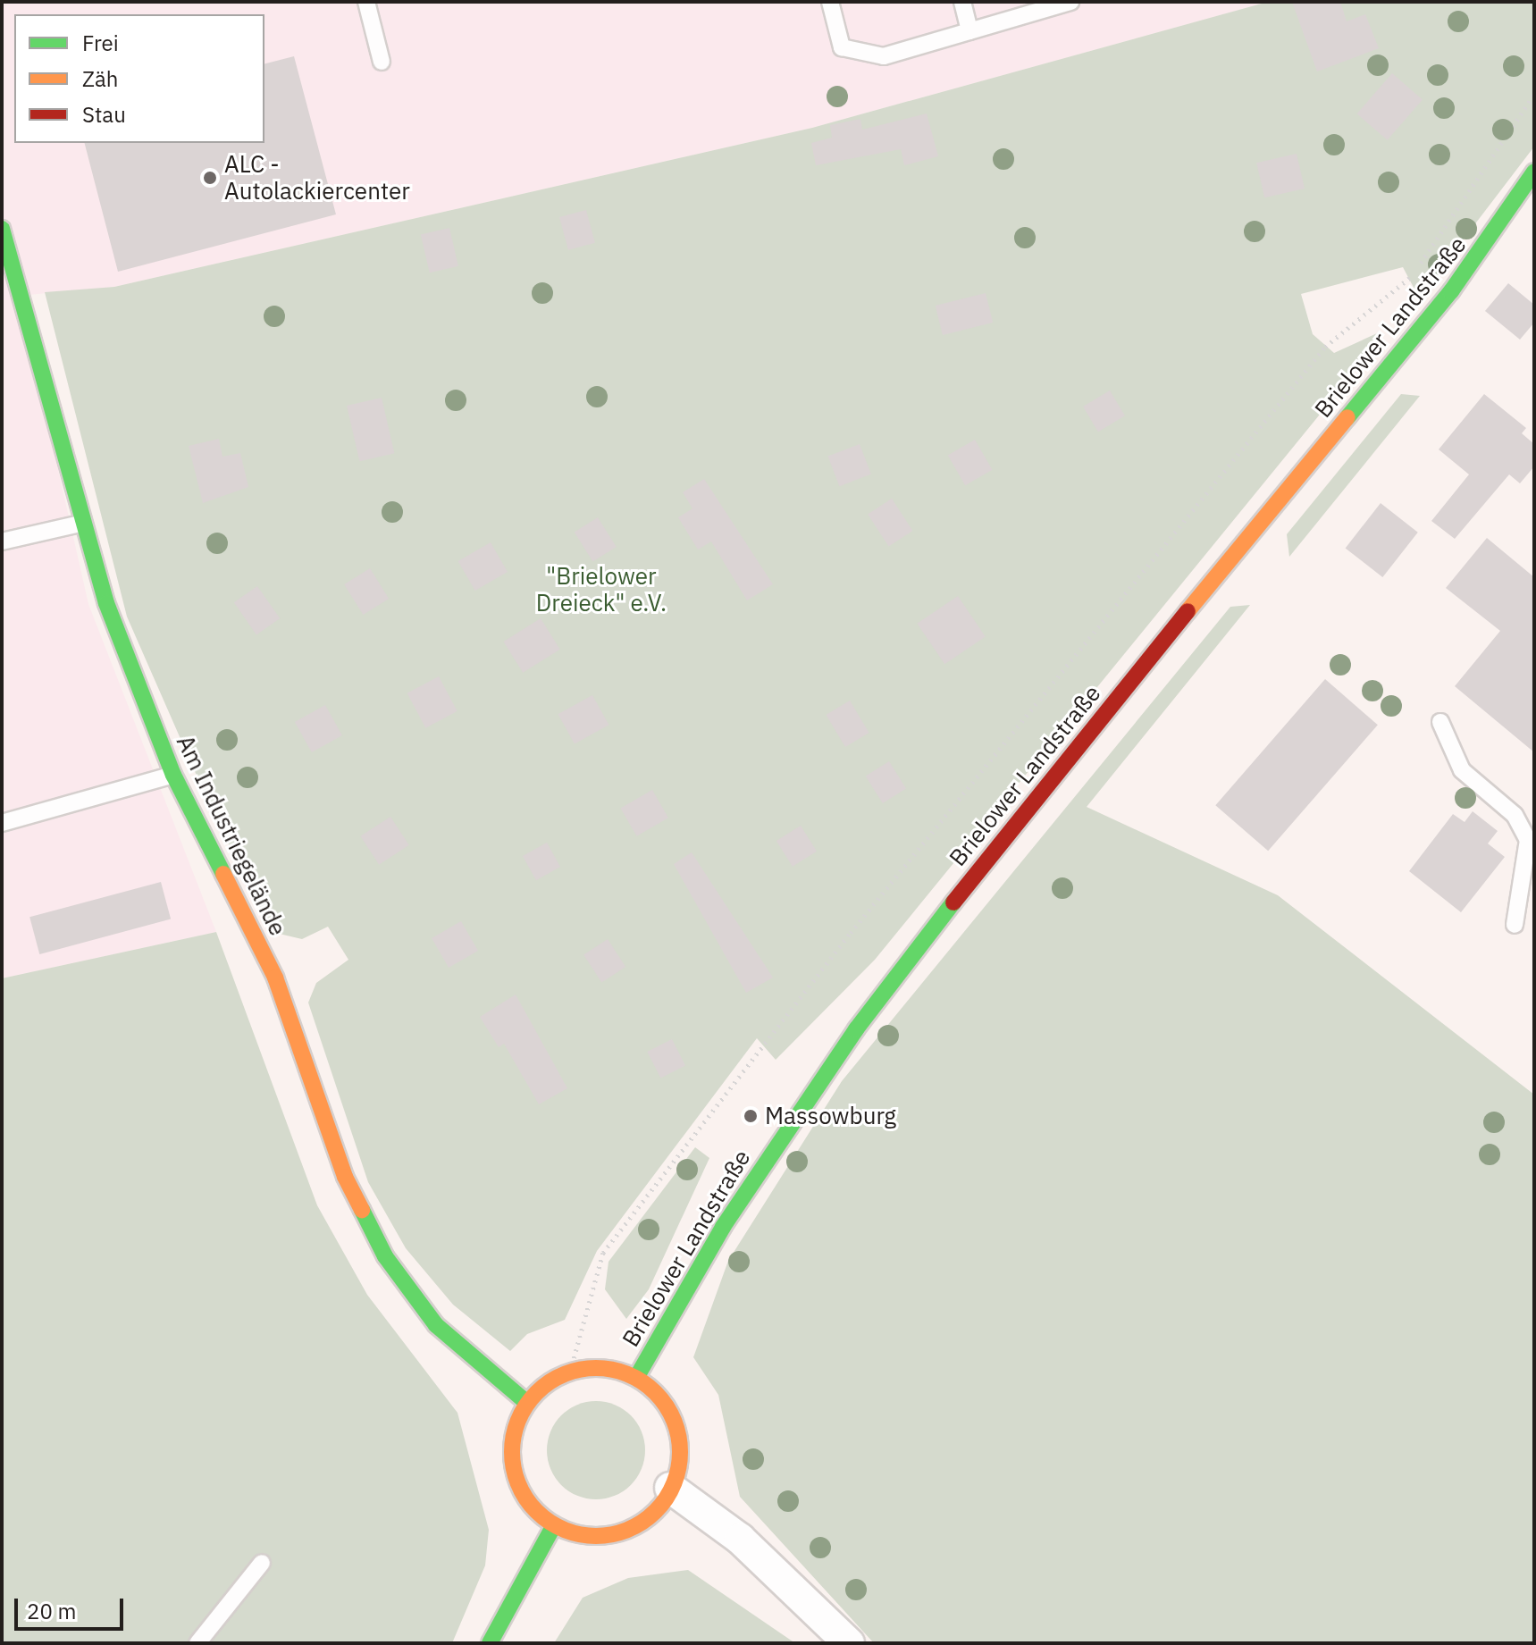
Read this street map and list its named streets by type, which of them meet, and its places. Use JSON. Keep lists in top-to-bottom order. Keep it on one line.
{"streets":{"main road":["Brielower Landstraße","Am Industriegelände"]},"crossings":[["Brielower Landstraße","Am Industriegelände"]],"parks":["\"Brielower Dreieck\" e.V."],"places":["ALC - Autolackiercenter","Massowburg"],"legend":["Frei","Zäh","Stau"],"scale_bar":"20 m"}
